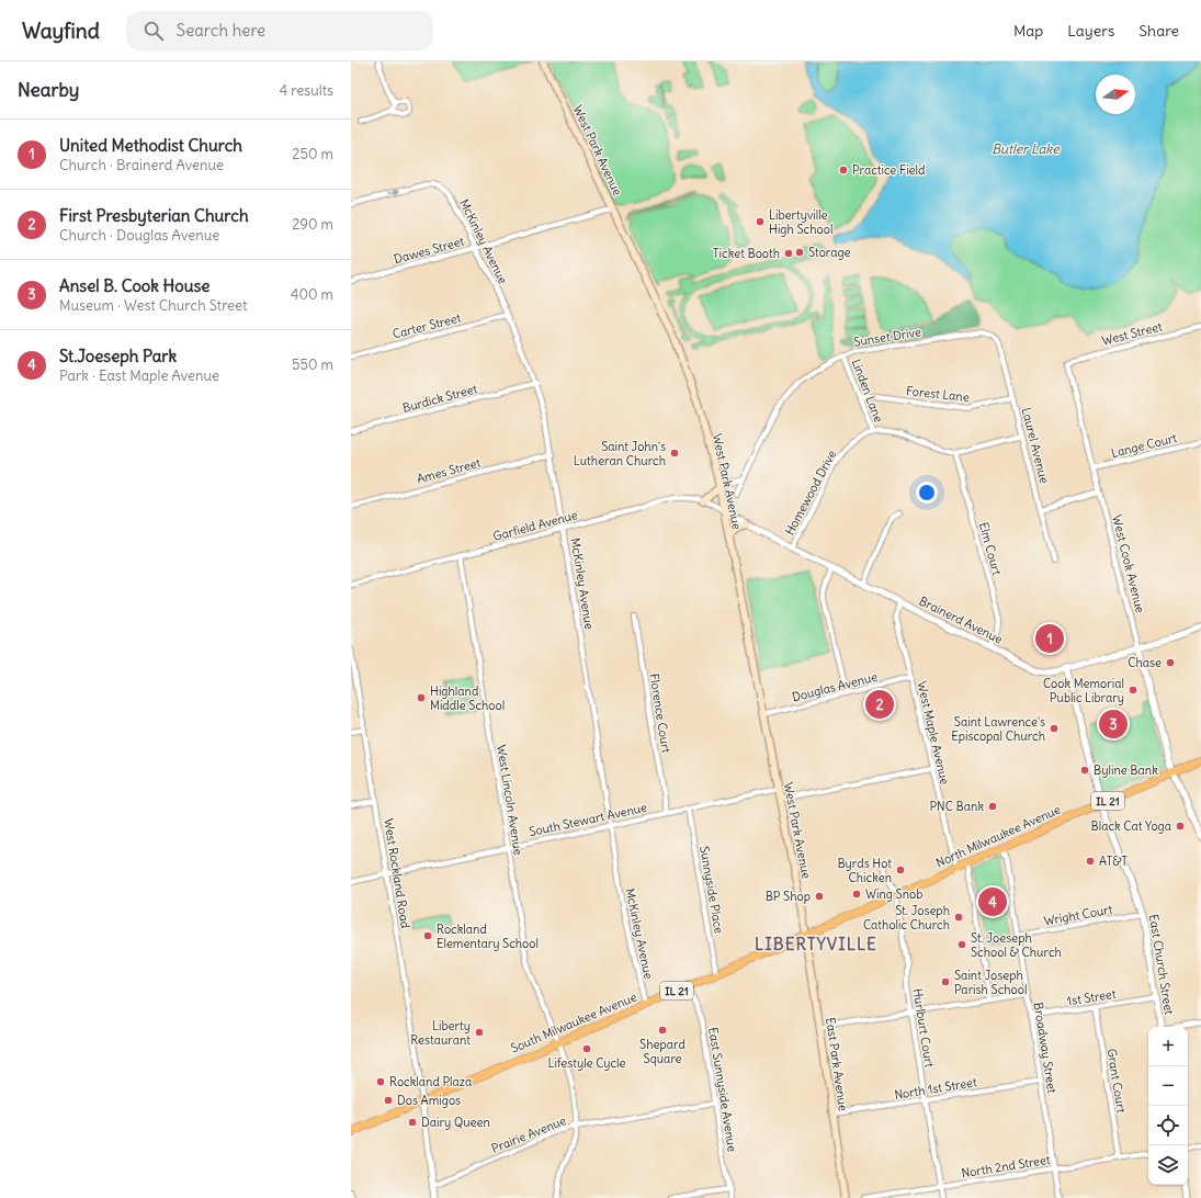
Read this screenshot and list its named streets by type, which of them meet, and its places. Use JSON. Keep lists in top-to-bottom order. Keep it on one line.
{"streets":{"main road":["West Park Avenue","IL 21","North Milwaukee Avenue","South Milwaukee Avenue","East Park Avenue"],"street":["McKinley Avenue","Dawes Street","Carter Street","West Street","Sunset Drive","Linden Lane","Forest Lane","Burdick Street","Laurel Avenue","Lange Court","Ames Street","Homewood Drive","Garfield Avenue","Elm Court","West Cook Avenue","Brainerd Avenue","Douglas Avenue","Florence Court","West Maple Avenue","West Lincoln Avenue","South Stewart Avenue","West Rockland Road","Sunnyside Place","Wright Court","East Church Street","1st Street","Hurlburt Court","Broadway Street","Grant Court","North 1st Street","East Sunnyside Avenue","Prairie Avenue","North 2nd Street"]},"crossings":[["West Park Avenue","Dawes Street"],["West Park Avenue","Garfield Avenue"],["West Park Avenue","Brainerd Avenue"],["West Park Avenue","Douglas Avenue"],["West Park Avenue","South Stewart Avenue"],["West Park Avenue","North Milwaukee Avenue"],["West Park Avenue","South Milwaukee Avenue"],["West Park Avenue","East Park Avenue"],["McKinley Avenue","Dawes Street"],["McKinley Avenue","Carter Street"],["McKinley Avenue","Burdick Street"],["McKinley Avenue","Ames Street"],["McKinley Avenue","Garfield Avenue"],["McKinley Avenue","South Stewart Avenue"],["McKinley Avenue","South Milwaukee Avenue"],["West Street","West Cook Avenue"],["Sunset Drive","Linden Lane"],["Sunset Drive","Laurel Avenue"],["Linden Lane","Forest Lane"],["Linden Lane","Homewood Drive"],["Forest Lane","Laurel Avenue"],["Laurel Avenue","Homewood Drive"],["Lange Court","West Cook Avenue"],["Homewood Drive","Elm Court"],["Homewood Drive","Brainerd Avenue"],["Garfield Avenue","Brainerd Avenue"],["Garfield Avenue","West Lincoln Avenue"],["Elm Court","Brainerd Avenue"],["West Cook Avenue","Brainerd Avenue"],["West Cook Avenue","North Milwaukee Avenue"],["Brainerd Avenue","West Maple Avenue"],["Brainerd Avenue","East Church Street"],["Douglas Avenue","West Maple Avenue"],["Florence Court","South Stewart Avenue"],["West Maple Avenue","North Milwaukee Avenue"],["West Lincoln Avenue","South Stewart Avenue"],["West Lincoln Avenue","South Milwaukee Avenue"],["West Lincoln Avenue","Prairie Avenue"],["South Stewart Avenue","West Rockland Road"],["South Stewart Avenue","Sunnyside Place"],["North Milwaukee Avenue","East Church Street"],["North Milwaukee Avenue","South Milwaukee Avenue"],["North Milwaukee Avenue","Hurlburt Court"],["North Milwaukee Avenue","Broadway Street"],["North Milwaukee Avenue","East Park Avenue"],["West Rockland Road","South Milwaukee Avenue"],["Sunnyside Place","South Milwaukee Avenue"],["Wright Court","East Church Street"],["Wright Court","Broadway Street"],["East Church Street","1st Street"],["1st Street","Broadway Street"],["1st Street","Grant Court"],["South Milwaukee Avenue","East Park Avenue"],["South Milwaukee Avenue","East Sunnyside Avenue"],["Hurlburt Court","North 1st Street"],["Hurlburt Court","North 2nd Street"],["Broadway Street","North 1st Street"],["Broadway Street","North 2nd Street"],["East Park Avenue","North 1st Street"],["Grant Court","North 2nd Street"],["East Sunnyside Avenue","Prairie Avenue"]],"districts":["LIBERTYVILLE"],"water":["Butler Lake"],"places":["Practice Field","Libertyville High School","Storage","Ticket Booth","Saint John's Lutheran Church","Chase","Cook Memorial Public Library","Highland Middle School","Saint Lawrence's Episcopal Church","Byline Bank","PNC Bank","Black Cat Yoga","AT&T","Byrds Hot Chicken","Wing Snob","BP Shop","St. Joseph Catholic Church","Rockland Elementary School","St. Joeseph School & Church","Saint Joseph Parish School","Shepard Square","Liberty Restaurant","Lifestyle Cycle","Rockland Plaza","Dos Amigos","Dairy Queen"],"north":"right","page":{"header":"Wayfind","search":"Search here","nav":["Map","Layers","Share"],"heading":["Nearby","4 results"],"list":[{"mark":"1","name":"United Methodist Church","note":"Church · Brainerd Avenue","value":"250 m"},{"mark":"2","name":"First Presbyterian Church","note":"Church · Douglas Avenue","value":"290 m"},{"mark":"3","name":"Ansel B. Cook House","note":"Museum · West Church Street","value":"400 m"},{"mark":"4","name":"St.Joeseph Park","note":"Park · East Maple Avenue","value":"550 m"}],"pins":["1","2","3","4"],"map_buttons":["+","−"]}}
